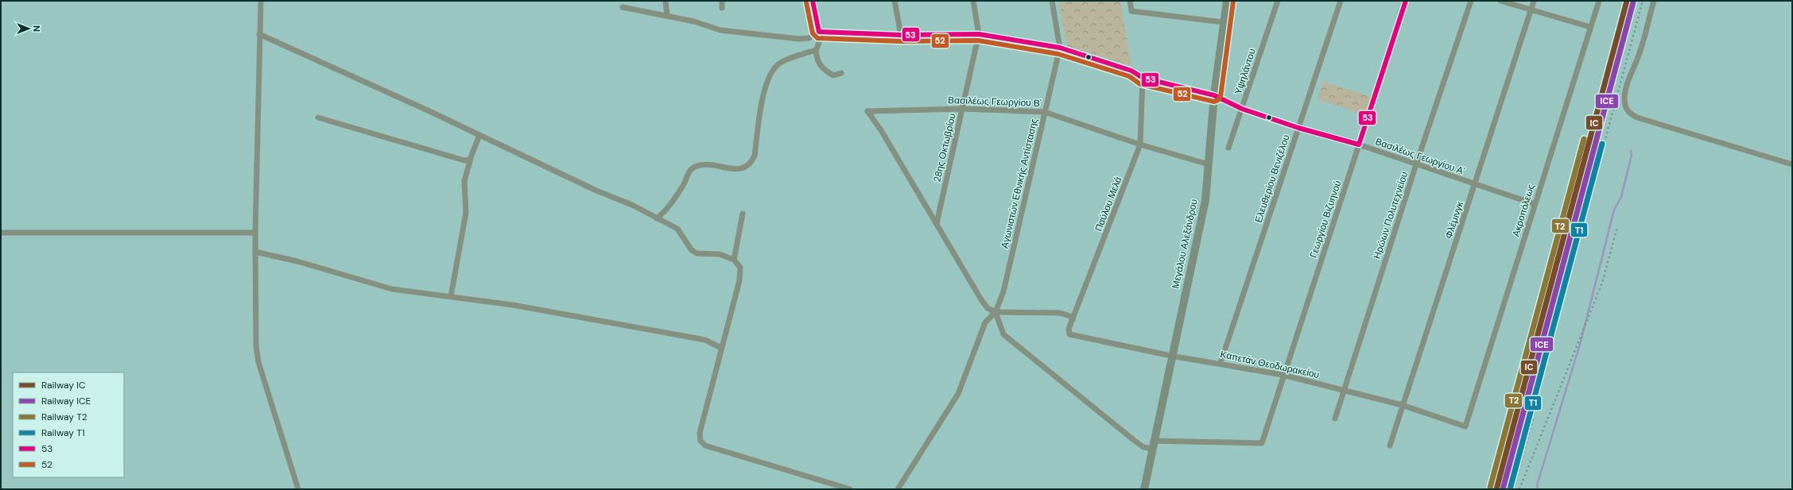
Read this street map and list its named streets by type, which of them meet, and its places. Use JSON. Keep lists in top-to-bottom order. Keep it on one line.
{"streets":{"street":["Υψηλάντου","Βασιλέως Γεωργίου Β'","28ης Οκτωβρίου","Βασιλέως Γεωργίου Α'","Ελευθερίου Βενιζέλου","Αγωνιστών Εθνικής Αντίστασης","Παύλου Μελά","Ακροπόλεως","Ηρώων Πολυτεχνείου","Γεωργίου Βιζυηνού","Φλέμινγκ","Μεγάλου Αλεξάνδρου","Καπετάν Θεοδωρακείου"]},"crossings":[["Υψηλάντου","Βασιλέως Γεωργίου Α'"],["Βασιλέως Γεωργίου Β'","28ης Οκτωβρίου"],["Βασιλέως Γεωργίου Β'","Αγωνιστών Εθνικής Αντίστασης"],["Βασιλέως Γεωργίου Β'","Παύλου Μελά"],["Βασιλέως Γεωργίου Β'","Μεγάλου Αλεξάνδρου"],["28ης Οκτωβρίου","Βασιλέως Γεωργίου Α'"],["Βασιλέως Γεωργίου Α'","Ελευθερίου Βενιζέλου"],["Βασιλέως Γεωργίου Α'","Αγωνιστών Εθνικής Αντίστασης"],["Βασιλέως Γεωργίου Α'","Παύλου Μελά"],["Βασιλέως Γεωργίου Α'","Ακροπόλεως"],["Βασιλέως Γεωργίου Α'","Ηρώων Πολυτεχνείου"],["Βασιλέως Γεωργίου Α'","Γεωργίου Βιζυηνού"],["Βασιλέως Γεωργίου Α'","Φλέμινγκ"],["Βασιλέως Γεωργίου Α'","Μεγάλου Αλεξάνδρου"],["Ελευθερίου Βενιζέλου","Καπετάν Θεοδωρακείου"],["Παύλου Μελά","Καπετάν Θεοδωρακείου"],["Ακροπόλεως","Καπετάν Θεοδωρακείου"],["Ηρώων Πολυτεχνείου","Καπετάν Θεοδωρακείου"],["Γεωργίου Βιζυηνού","Μεγάλου Αλεξάνδρου"],["Γεωργίου Βιζυηνού","Καπετάν Θεοδωρακείου"],["Φλέμινγκ","Καπετάν Θεοδωρακείου"],["Μεγάλου Αλεξάνδρου","Καπετάν Θεοδωρακείου"]],"lines":["rail line IC","transit line 53","transit line 52","rail line ICE","rail line T2","rail line T1"],"legend":["Railway IC","Railway ICE","Railway T2","Railway T1","53","52"],"north":"right"}
